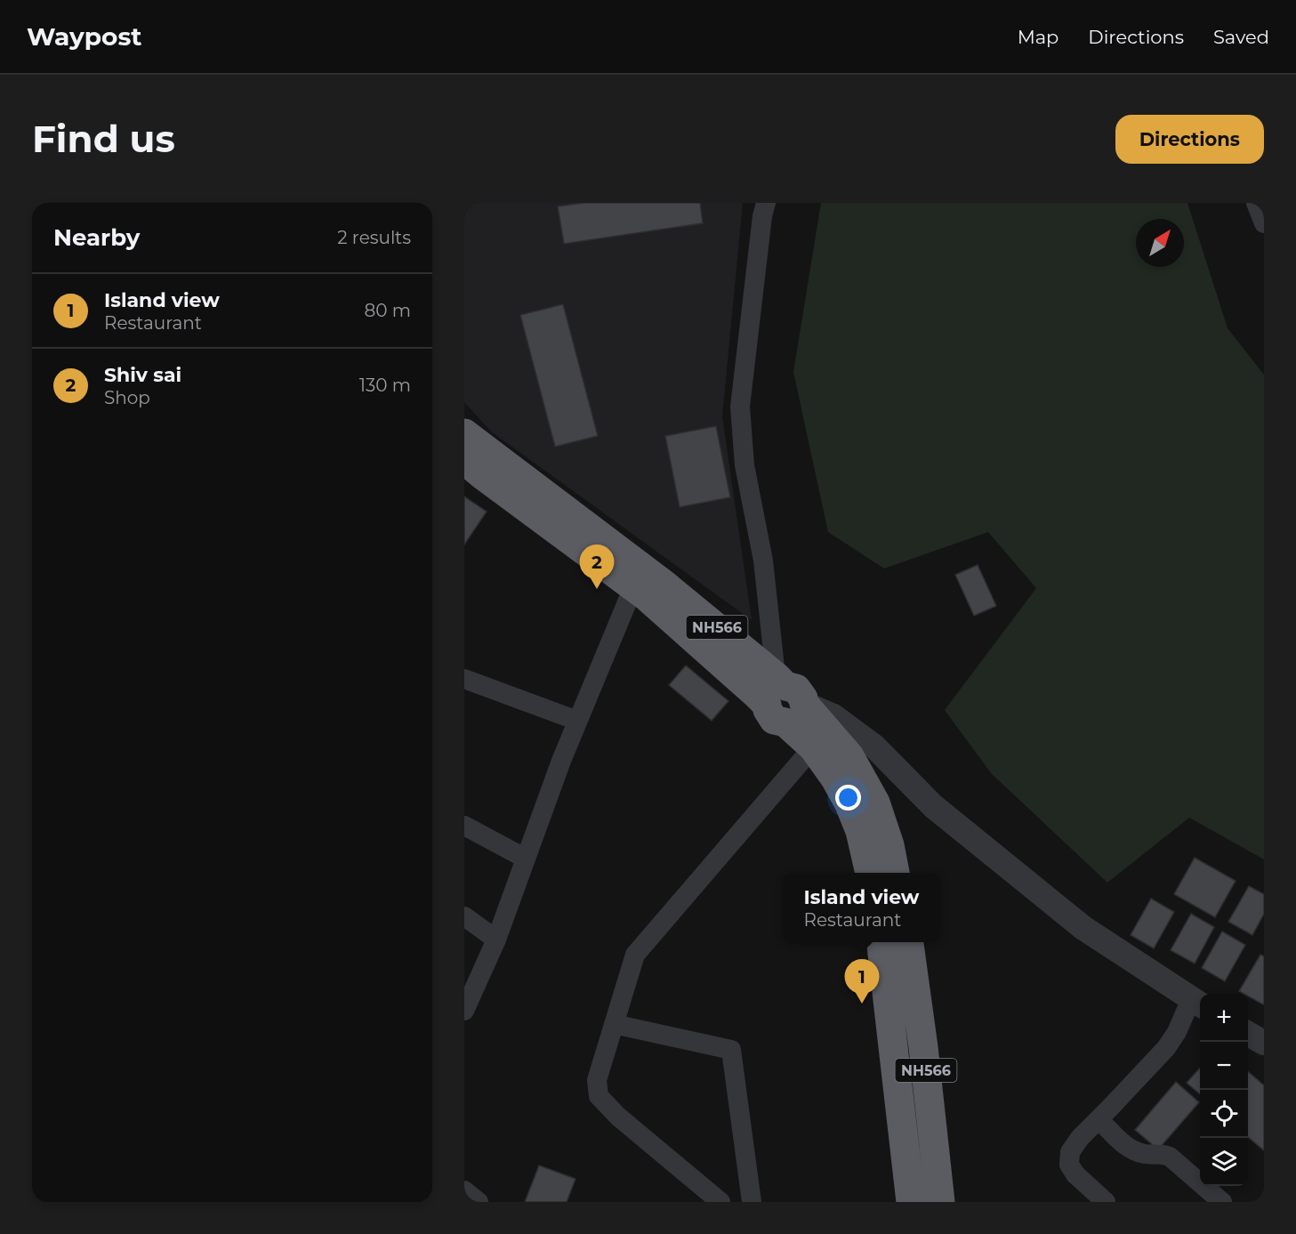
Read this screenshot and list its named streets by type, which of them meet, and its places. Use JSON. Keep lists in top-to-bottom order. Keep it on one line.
{"streets":{"highway":["NH566"]},"north":"top right","page":{"header":"Waypost","nav":["Map","Directions","Saved"],"buttons":"Directions","title":"Find us","heading":["Nearby","2 results"],"list":[{"mark":"1","name":"Island view","note":"Restaurant","value":"80 m"},{"mark":"2","name":"Shiv sai","note":"Shop","value":"130 m"}],"pins":["2","1"],"popup":["Island view","Restaurant"],"map_buttons":["+","−"]}}
